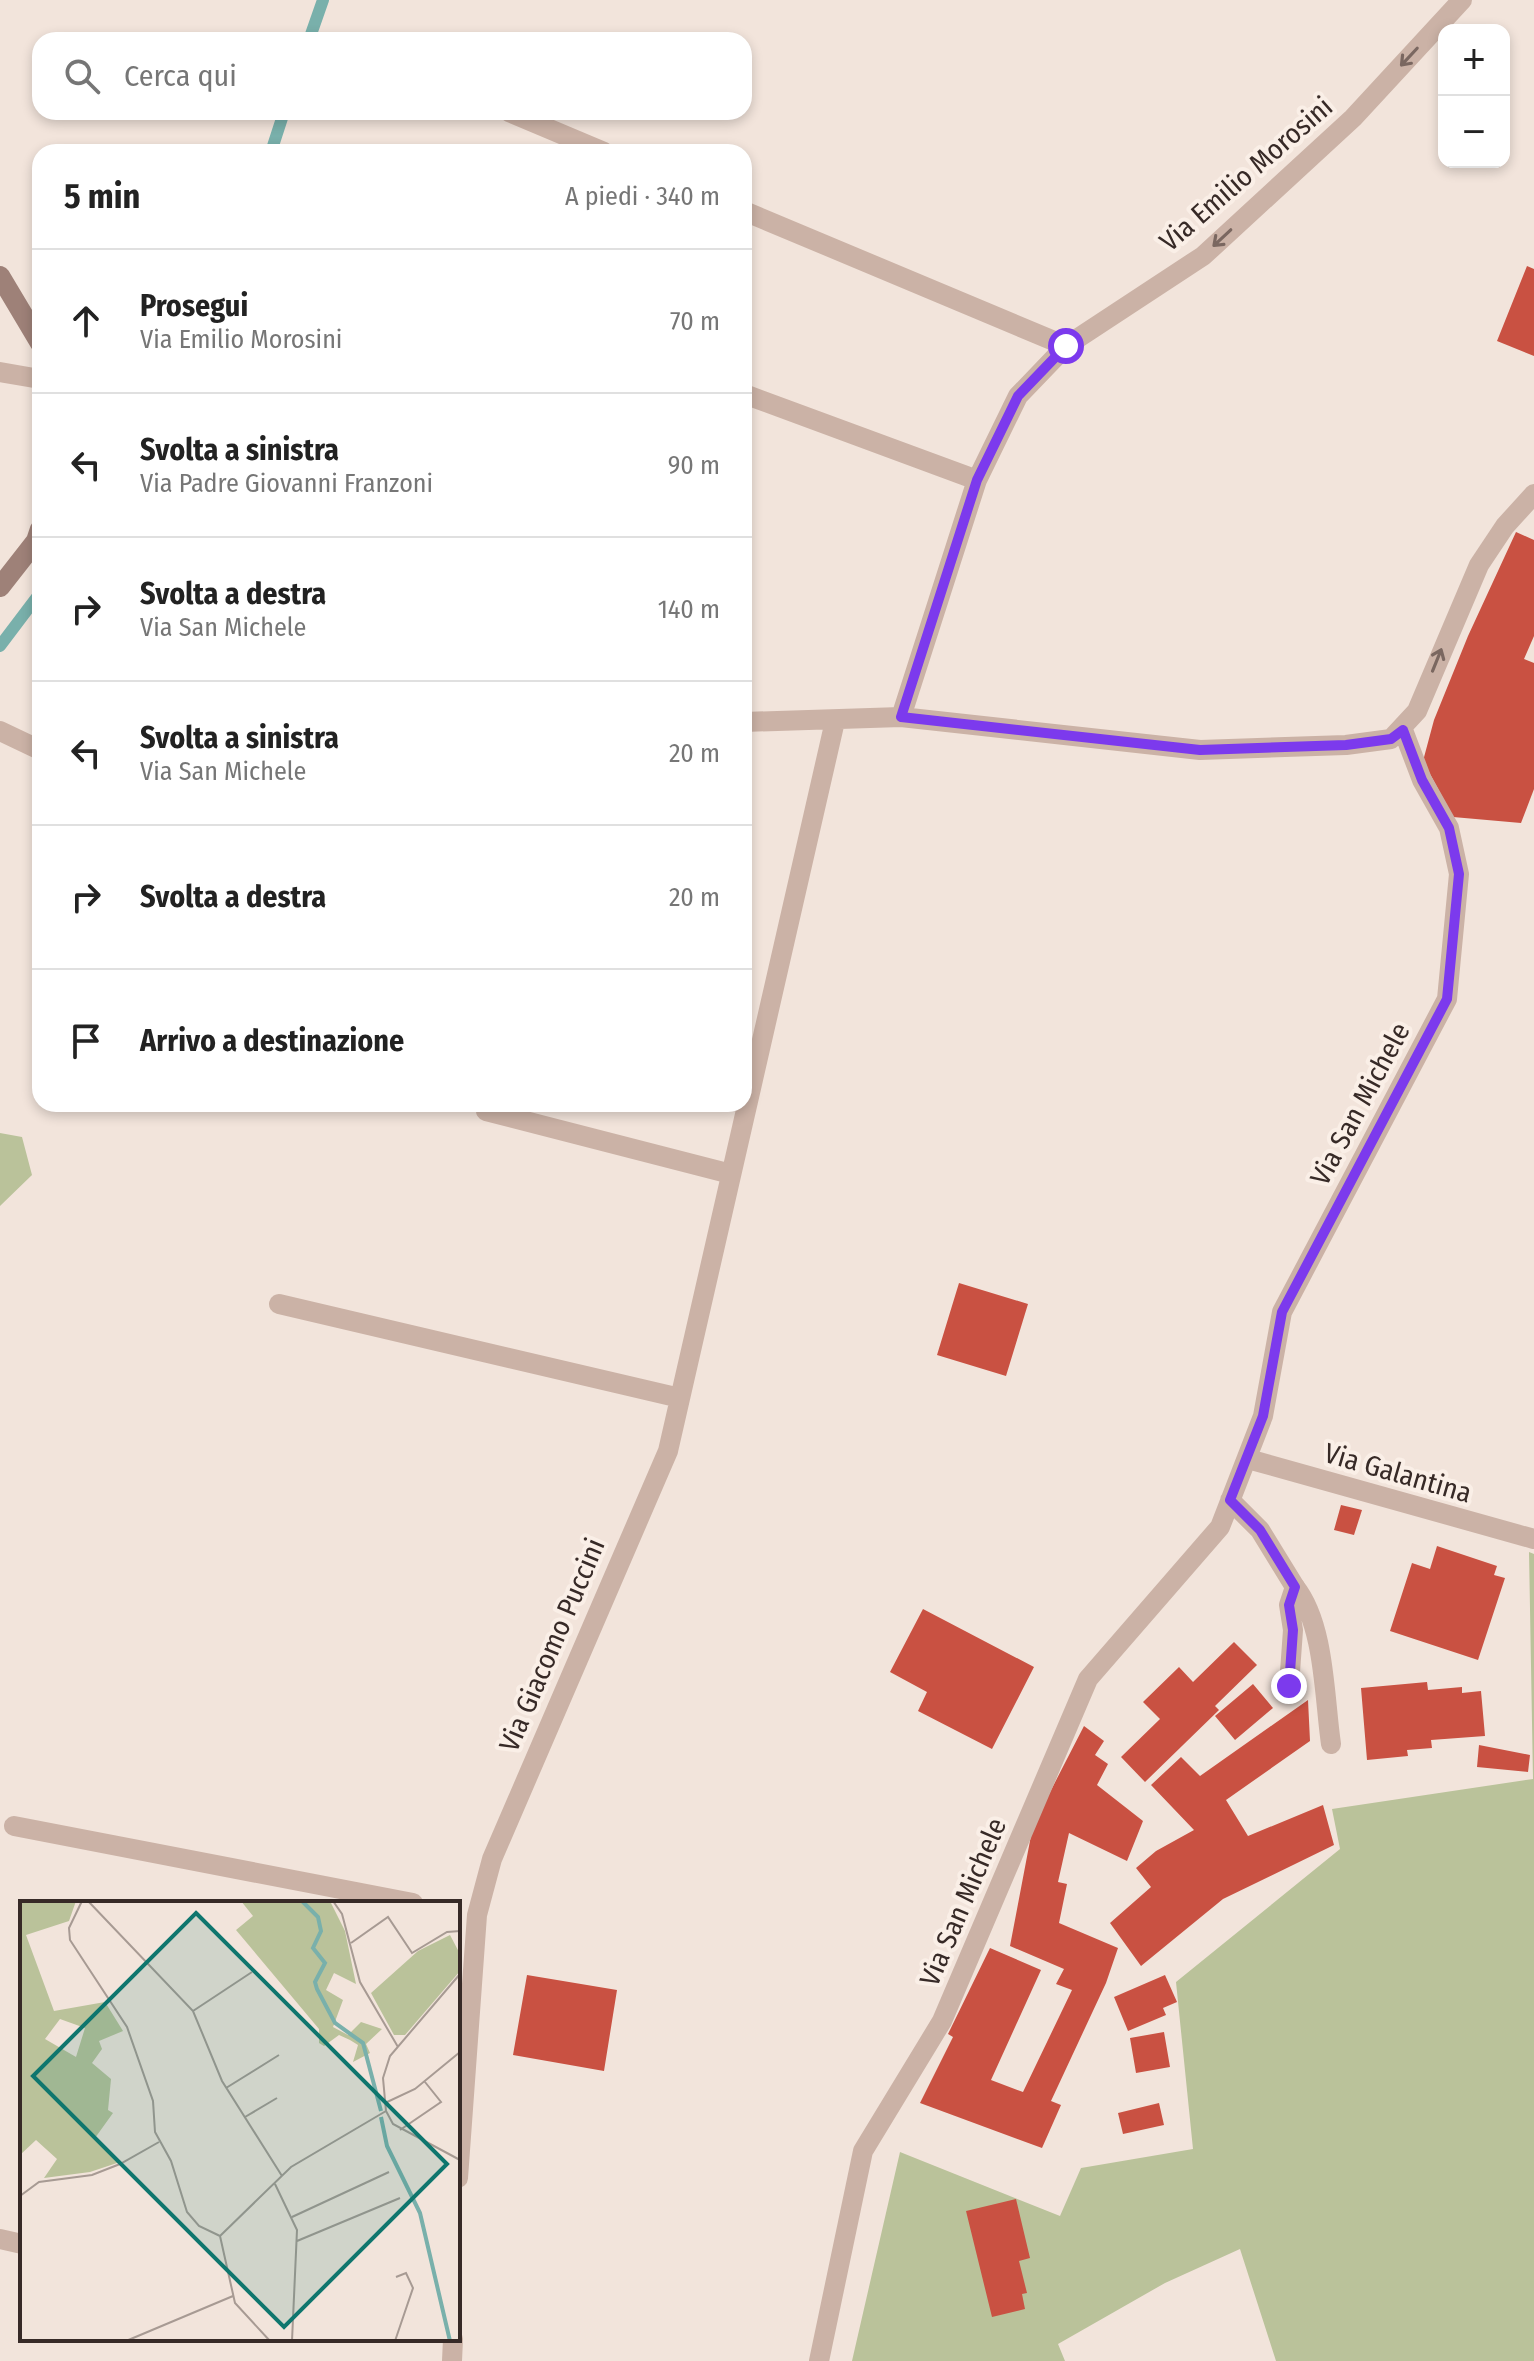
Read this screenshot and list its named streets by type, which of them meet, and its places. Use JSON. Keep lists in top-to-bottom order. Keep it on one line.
{"streets":{"street":["Via Emilio Morosini","Via San Michele","Via Galantina","Via Giacomo Puccini"]},"crossings":[["Via San Michele","Via Galantina"]],"one_way":["Via Emilio Morosini"],"page":{"map_buttons":["+","−"],"search":"Cerca qui","heading":["5 min","A piedi · 340 m"],"list":[["Prosegui","Via Emilio Morosini","70 m"],["Svolta a sinistra","Via Padre Giovanni Franzoni","90 m"],["Svolta a destra","Via San Michele","140 m"],["Svolta a sinistra","Via San Michele","20 m"],["Svolta a destra","20 m"],"Arrivo a destinazione"]}}
